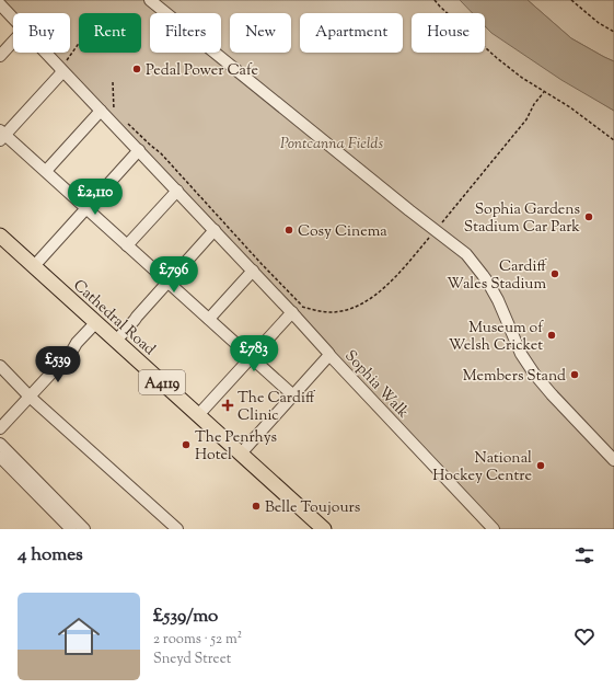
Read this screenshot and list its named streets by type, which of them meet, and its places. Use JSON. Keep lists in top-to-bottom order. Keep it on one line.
{"streets":{"main road":["Cathedral Road","A4119"],"street":["Sophia Walk"]},"crossings":[["Cathedral Road","Sophia Walk"]],"parks":["Pontcanna Fields"],"places":{"other":["Pedal Power Cafe","Sophia Gardens Stadium Car Park","Cosy Cinema","Cardiff Wales Stadium","Museum of Welsh Cricket","Members Stand","The Penrhys Hotel","National Hockey Centre","Belle Toujours"],"health":["The Cardiff Clinic"]},"page":{"chip":["Buy","Rent","Filters","New","Apartment","House"],"price":["£2,110","£796","£783","£539"],"heading":"4 homes","list":[{"name":"£539/mo","note":"2 rooms · 52 m² · Sneyd Street"}]}}
